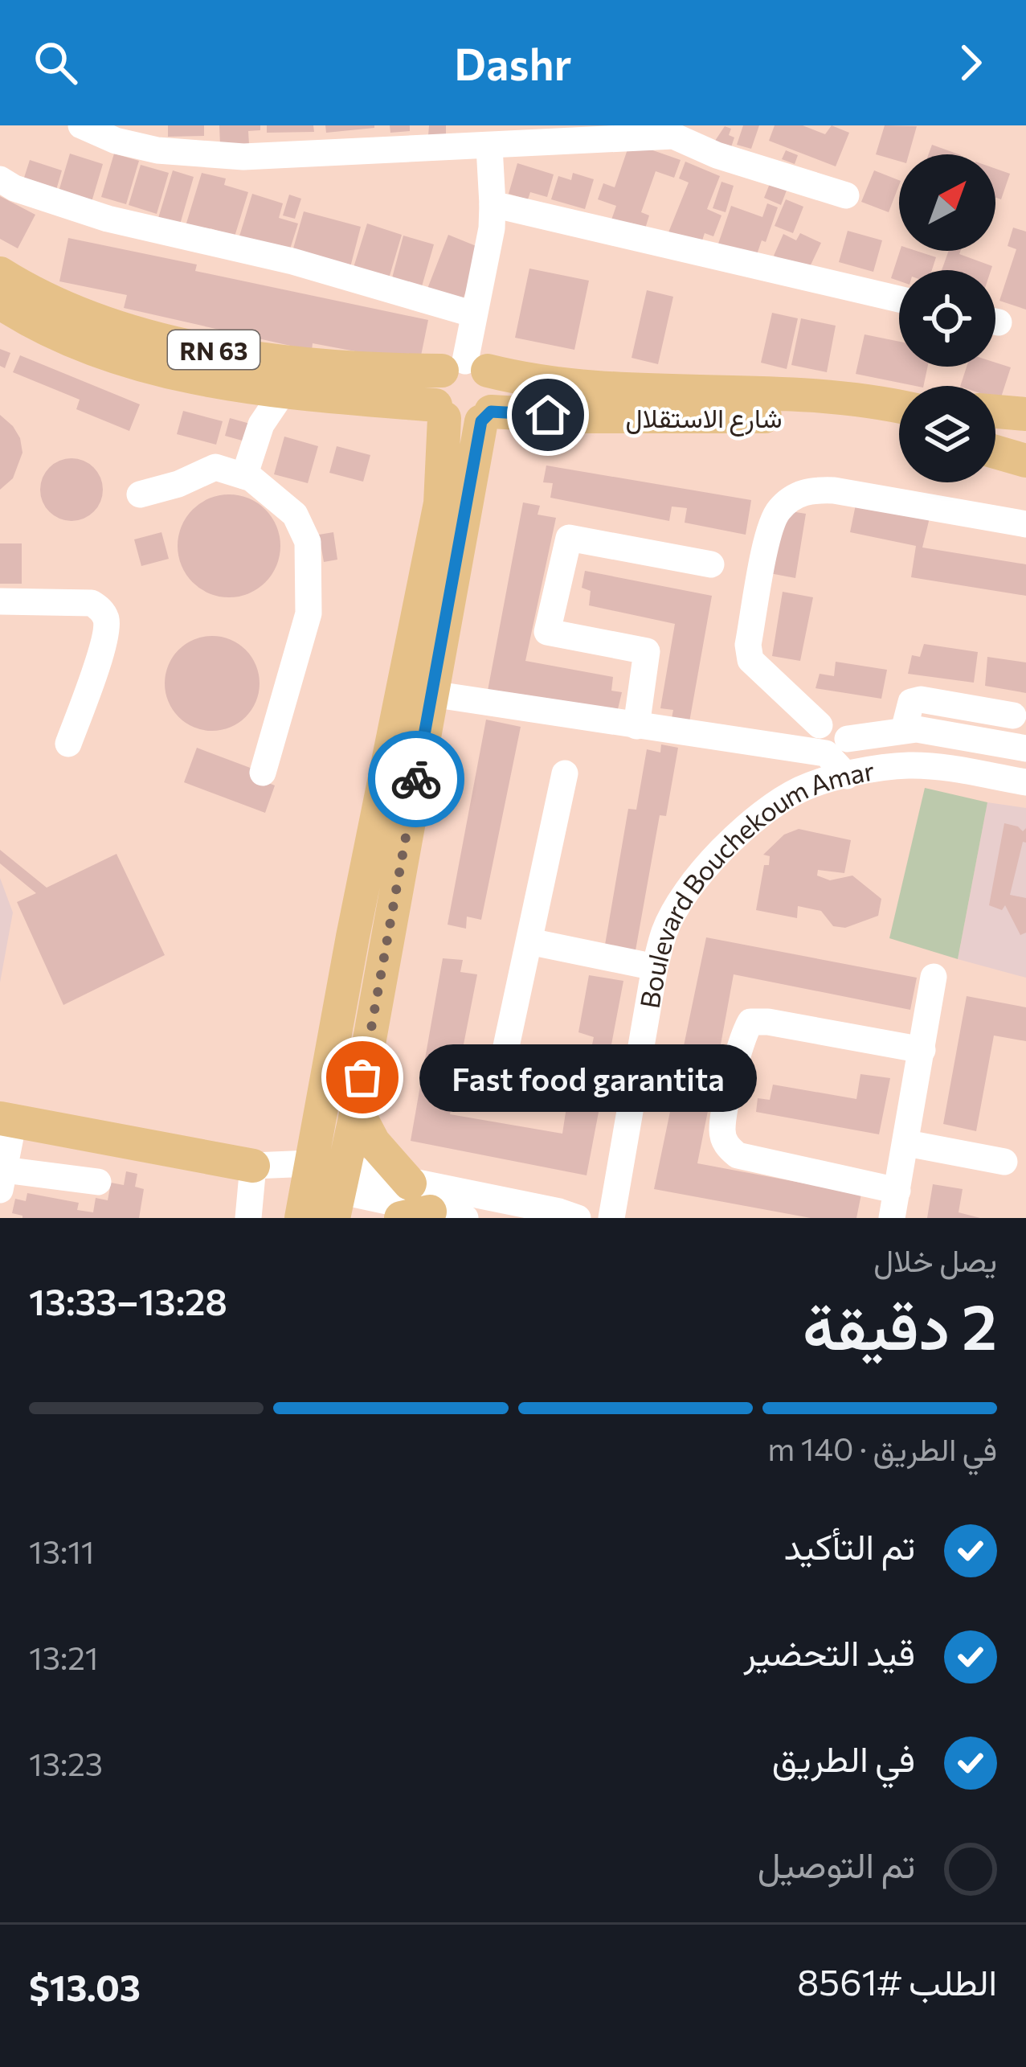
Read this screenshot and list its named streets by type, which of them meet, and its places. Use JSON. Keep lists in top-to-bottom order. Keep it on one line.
{"streets":{"main road":["RN 63","شارع الاستقلال"],"street":["Boulevard Bouchekoum Amar"]},"crossings":[["RN 63","شارع الاستقلال"]],"places":["Fast food garantita"],"north":"top right","page":{"header":"Dashr","bubble":"Fast food garantita","heading":["2 دقيقة","يصل خلال","13:28–13:33"],"panel":["الطلب #8561","$13.03"],"bar":"في الطريق · 140 m","list":[["تم التأكيد","13:11"],["قيد التحضير","13:21"],["في الطريق","13:23"],"تم التوصيل"]}}
